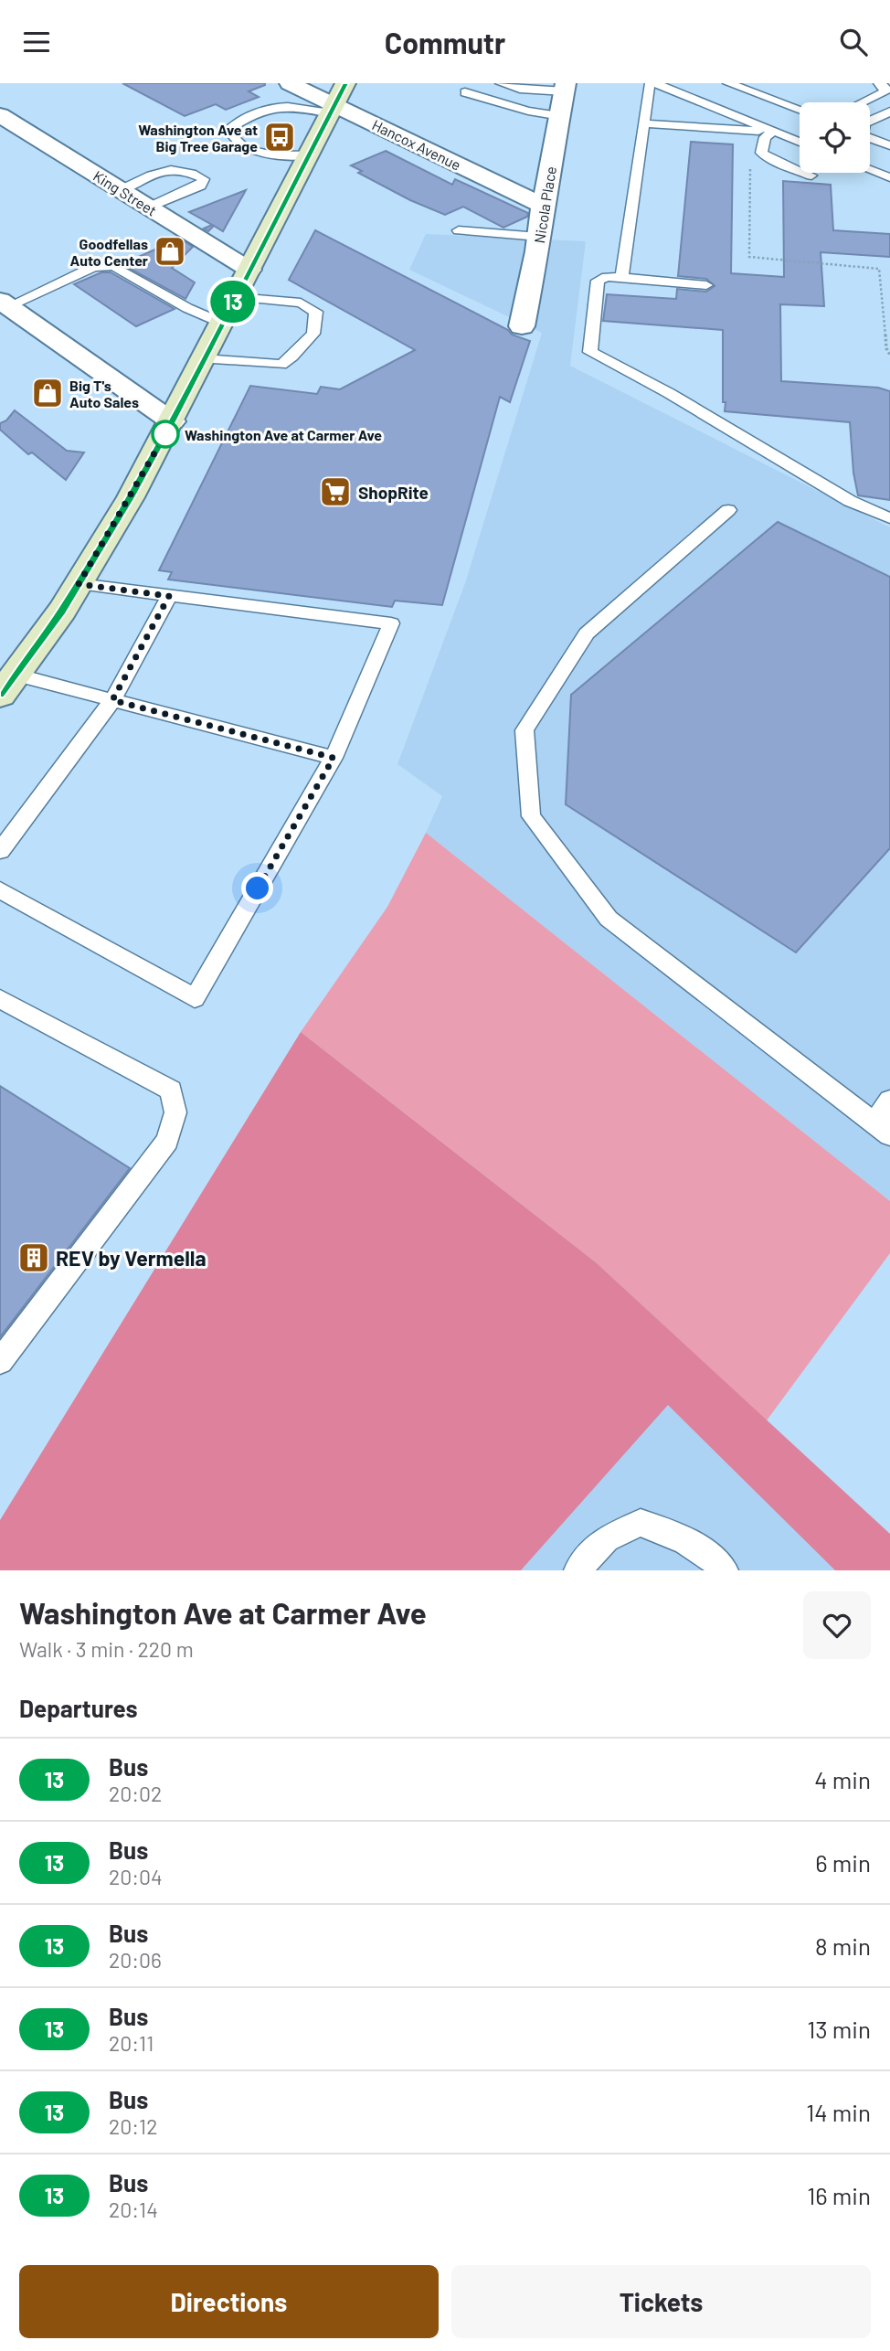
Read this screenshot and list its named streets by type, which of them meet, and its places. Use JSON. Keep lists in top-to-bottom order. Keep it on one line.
{"streets":{"street":["Hancox Avenue","King Street","Nicola Place"]},"crossings":[["Hancox Avenue","Nicola Place"]],"places":{"bus stop":["Washington Ave at Big Tree Garage"],"shop":["Goodfellas Auto Center","Big T's Auto Sales"],"other":["Washington Ave at Carmer Ave"],"supermarket":["ShopRite"],"building":["REV by Vermella"]},"lines":["bus line 13"],"page":{"header":"Commutr","on_map":"13","heading":[["Washington Ave at Carmer Ave","Walk · 3 min · 220 m"],"Departures"],"list":[{"mark":"13","name":"Bus","note":"20:02","value":"4 min"},{"mark":"13","name":"Bus","note":"20:04","value":"6 min"},{"mark":"13","name":"Bus","note":"20:06","value":"8 min"},{"mark":"13","name":"Bus","note":"20:11","value":"13 min"},{"mark":"13","name":"Bus","note":"20:12","value":"14 min"},{"mark":"13","name":"Bus","note":"20:14","value":"16 min"}],"buttons":["Directions","Tickets"]}}
